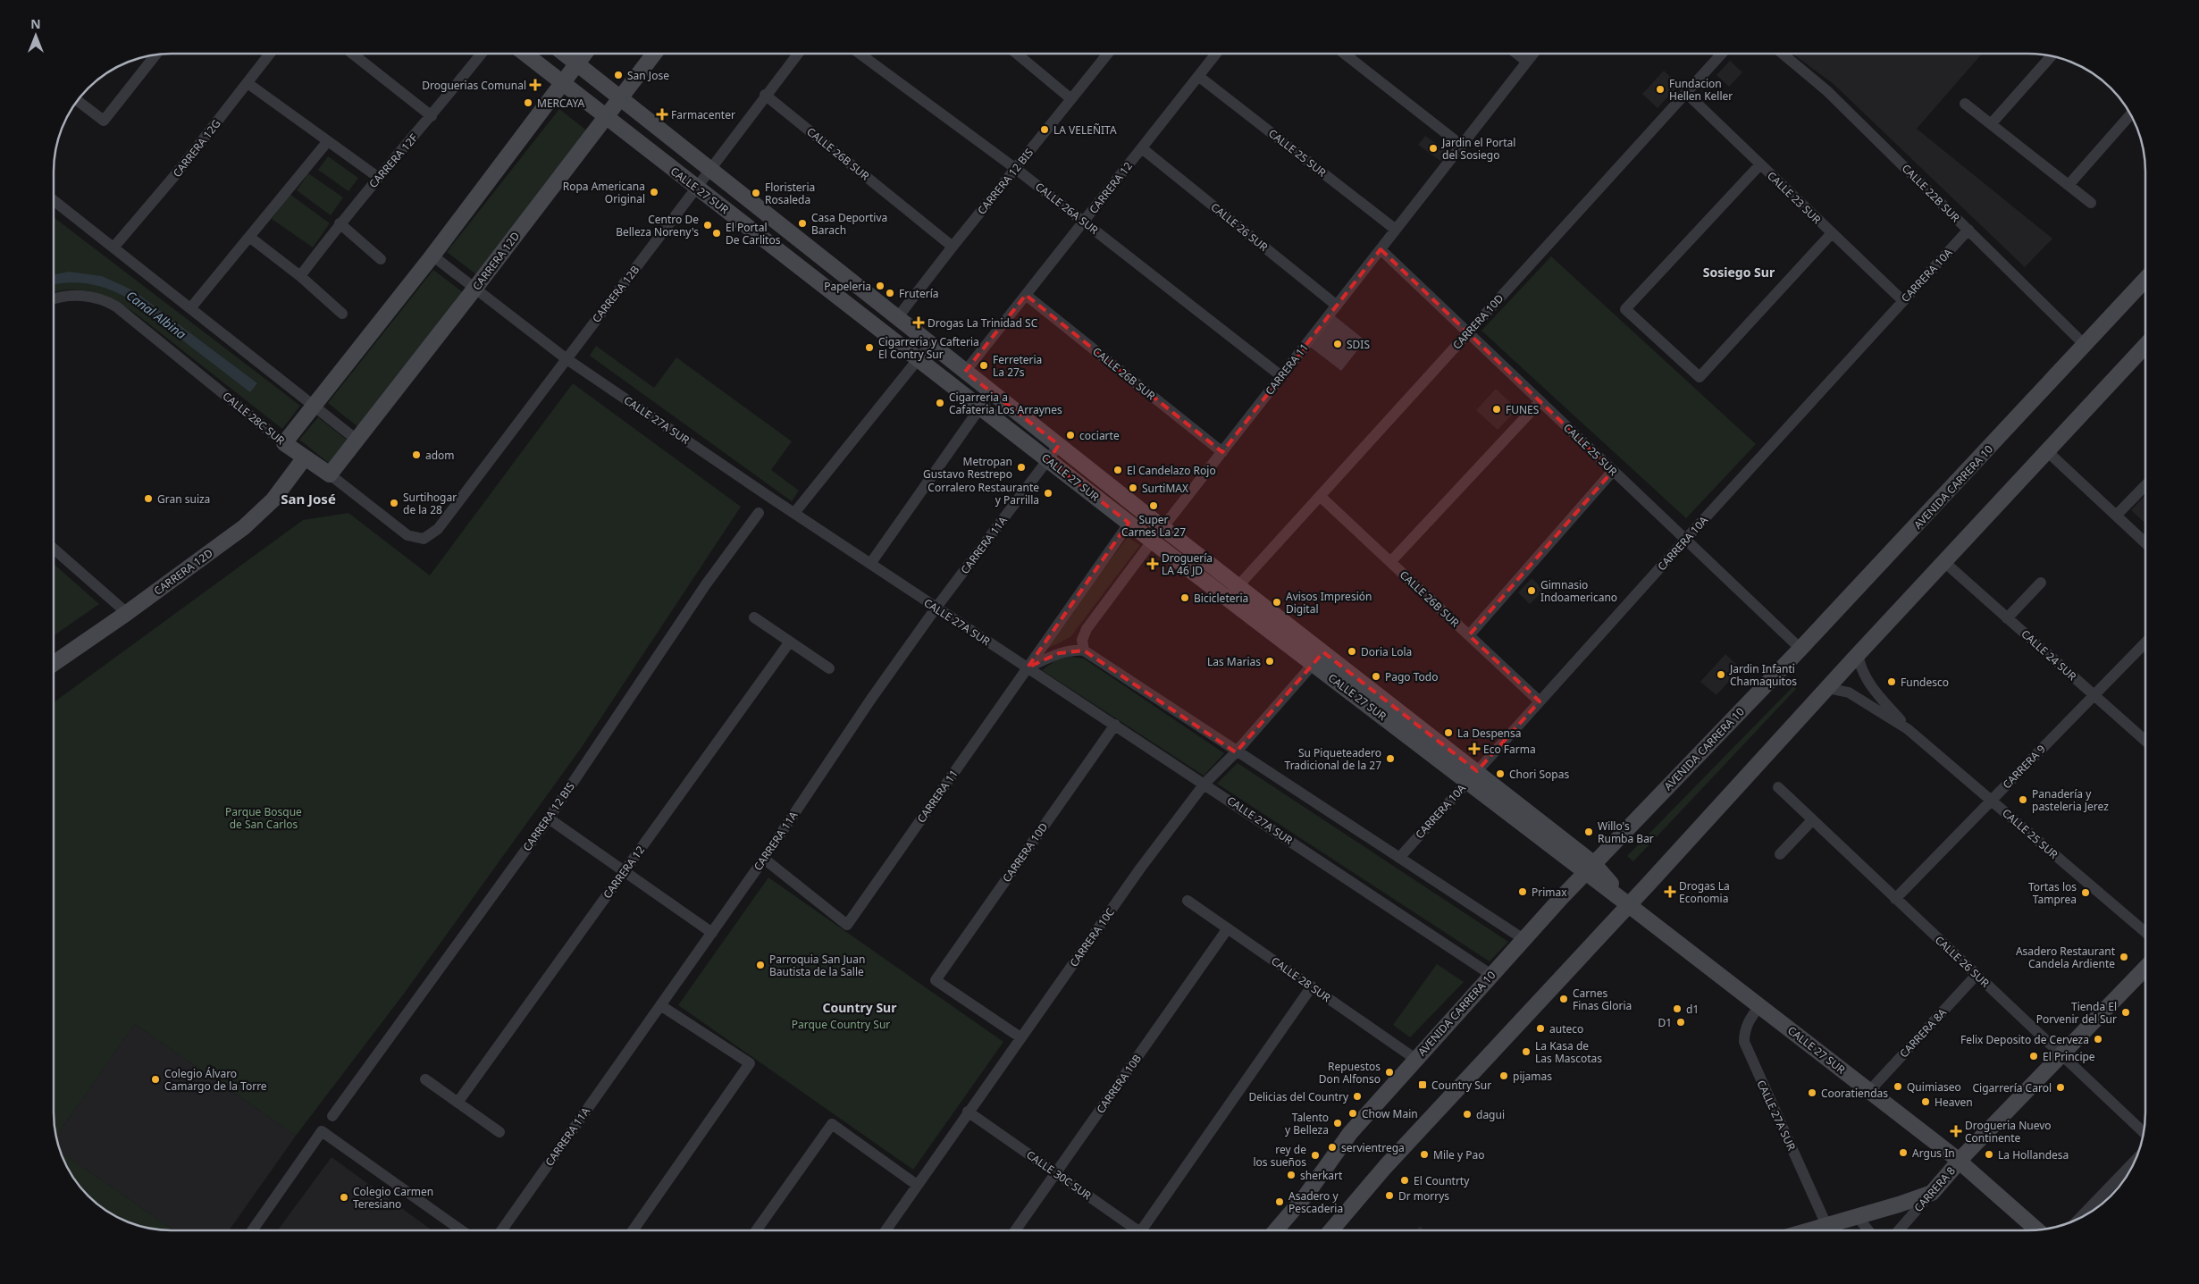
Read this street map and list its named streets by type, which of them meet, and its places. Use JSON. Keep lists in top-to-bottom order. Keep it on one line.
{"streets":{"main road":["CALLE 27 SUR","CARRERA 12D","CALLE 28C SUR","AVENIDA CARRERA 10","CARRERA 8"],"street":["CARRERA 12G","CALLE 25 SUR","CALLE 26B SUR","CARRERA 12F","CARRERA 12 BIS","CARRERA 12","CALLE 22B SUR","CALLE 23 SUR","CALLE 26A SUR","CALLE 26 SUR","CARRERA 10A","CARRERA 12B","CARRERA 10D","CARRERA 11","CALLE 27A SUR","CARRERA 11A","CALLE 24 SUR","CARRERA 9","CARRERA 10C","CALLE 28 SUR","CARRERA 8A","CARRERA 10B","CALLE 30C SUR"]},"crossings":[["CALLE 25 SUR","CARRERA 12"],["CALLE 25 SUR","CARRERA 10A"],["CALLE 25 SUR","CARRERA 10D"],["CALLE 25 SUR","CARRERA 11"],["CALLE 25 SUR","AVENIDA CARRERA 10"],["CALLE 25 SUR","CARRERA 9"],["CALLE 26B SUR","CARRERA 12 BIS"],["CALLE 26B SUR","CARRERA 12"],["CALLE 26B SUR","CARRERA 10A"],["CALLE 26B SUR","CARRERA 12B"],["CALLE 26B SUR","CARRERA 10D"],["CALLE 26B SUR","CARRERA 11"],["CARRERA 12 BIS","CALLE 27 SUR"],["CARRERA 12 BIS","CALLE 26A SUR"],["CARRERA 12","CALLE 27 SUR"],["CARRERA 12","CALLE 26A SUR"],["CARRERA 12","CALLE 26 SUR"],["CALLE 27 SUR","CARRERA 12D"],["CALLE 27 SUR","CARRERA 10A"],["CALLE 27 SUR","CARRERA 12B"],["CALLE 27 SUR","CARRERA 10D"],["CALLE 27 SUR","CARRERA 11"],["CALLE 27 SUR","CALLE 27A SUR"],["CALLE 27 SUR","AVENIDA CARRERA 10"],["CALLE 27 SUR","CARRERA 11A"],["CALLE 27 SUR","CARRERA 10C"],["CALLE 27 SUR","CARRERA 8A"],["CALLE 27 SUR","CARRERA 8"],["CALLE 22B SUR","CARRERA 10A"],["CALLE 22B SUR","AVENIDA CARRERA 10"],["CALLE 23 SUR","CARRERA 10A"],["CALLE 23 SUR","CARRERA 10D"],["CALLE 26A SUR","CARRERA 11"],["CALLE 26 SUR","CARRERA 11"],["CALLE 26 SUR","CARRERA 9"],["CALLE 26 SUR","CARRERA 8A"],["CALLE 26 SUR","CARRERA 8"],["CARRERA 12D","CALLE 28C SUR"],["CARRERA 12D","CALLE 27A SUR"],["CARRERA 12B","CALLE 28C SUR"],["CARRERA 12B","CALLE 27A SUR"],["CARRERA 10D","CALLE 27A SUR"],["CARRERA 10D","CARRERA 10C"],["CARRERA 11","CALLE 27A SUR"],["CARRERA 11","CARRERA 11A"],["CALLE 27A SUR","AVENIDA CARRERA 10"],["CALLE 27A SUR","CARRERA 11A"],["CALLE 27A SUR","CARRERA 10C"],["AVENIDA CARRERA 10","CALLE 28 SUR"],["CALLE 24 SUR","CARRERA 9"],["CARRERA 10C","CALLE 30C SUR"],["CALLE 28 SUR","CARRERA 10B"],["CARRERA 10B","CALLE 30C SUR"]],"districts":["Sosiego Sur","San José","Country Sur"],"water":["Canal Albina"],"parks":["Parque Bosque de San Carlos","Parque Country Sur"],"places":{"other":["San Jose","Fundacion Hellen Keller","MERCAYA","LA VELEÑITA","Jardin el Portal del Sosiego","Ropa Americana Original","Floristeria Rosaleda","Casa Deportiva Barach","Centro De Belleza Noreny's","El Portal De Carlitos","Papeleria","Frutería","SDIS","Cigarreria y Cafteria El Contry Sur","Ferreteria La 27s","Cigarreria a Cafateria Los Arraynes","FUNES","cociarte","adom","Metropan Gustavo Restrepo","El Candelazo Rojo","SurtiMAX","Corralero Restaurante y Parrilla","Gran suiza","Surtihogar de la 28","Super Carnes La 27","Gimnasio Indoamericano","Bicicleteria","Avisos Impresión Digital","Doria Lola","Las Marias","Jardin Infanti Chamaquitos","Pago Todo","Fundesco","La Despensa","Su Piqueteadero Tradicional de la 27","Chori Sopas","Panadería y pasteleria Jerez","Willo's Rumba Bar","Primax","Tortas los Tamprea","Asadero Restaurant Candela Ardiente","Parroquia San Juan Bautista de la Salle","Carnes Finas Gloria","d1","Tienda El Porvenir del Sur","D1","auteco","Felix Deposito de Cerveza","La Kasa de Las Mascotas","El Principe","Repuestos Don Alfonso","pijamas","Colegio Álvaro Camargo de la Torre","Quimiaseo","Cigarrería Carol","Cooratiendas","Delicias del Country","Heaven","Chow Main","dagui","Talento y Belleza","servientrega","Argus In","Mile y Pao","La Hollandesa","rey de los sueños","sherkart","El Countrty","Dr morrys","Colegio Carmen Teresiano","Asadero y Pescaderia"],"health":["Droguerias Comunal","Farmacenter","Drogas La Trinidad SC","Droguería LA 46 JD","Eco Farma","Drogas La Economia","Drogueria Nuevo Continente"],"transit":["Country Sur"]},"north":"top"}
